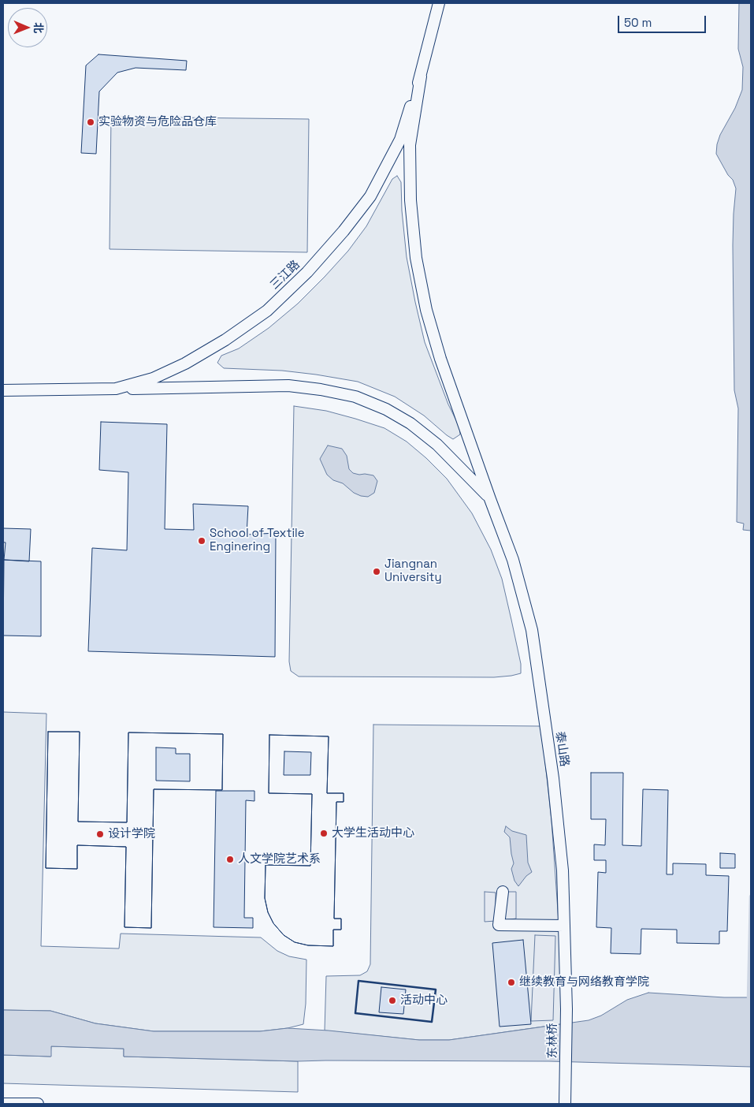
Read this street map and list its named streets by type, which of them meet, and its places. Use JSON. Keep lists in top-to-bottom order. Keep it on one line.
{"streets":{"street":["三江路","泰山路","东林桥"]},"crossings":[["三江路","泰山路"],["泰山路","东林桥"]],"places":["实验物资与危险品仓库","School of Textile Enginering","Jiangnan University","大学生活动中心","设计学院","人文学院艺术系","继续教育与网络教育学院","活动中心"],"scale_bar":"50 m","north":"right"}
